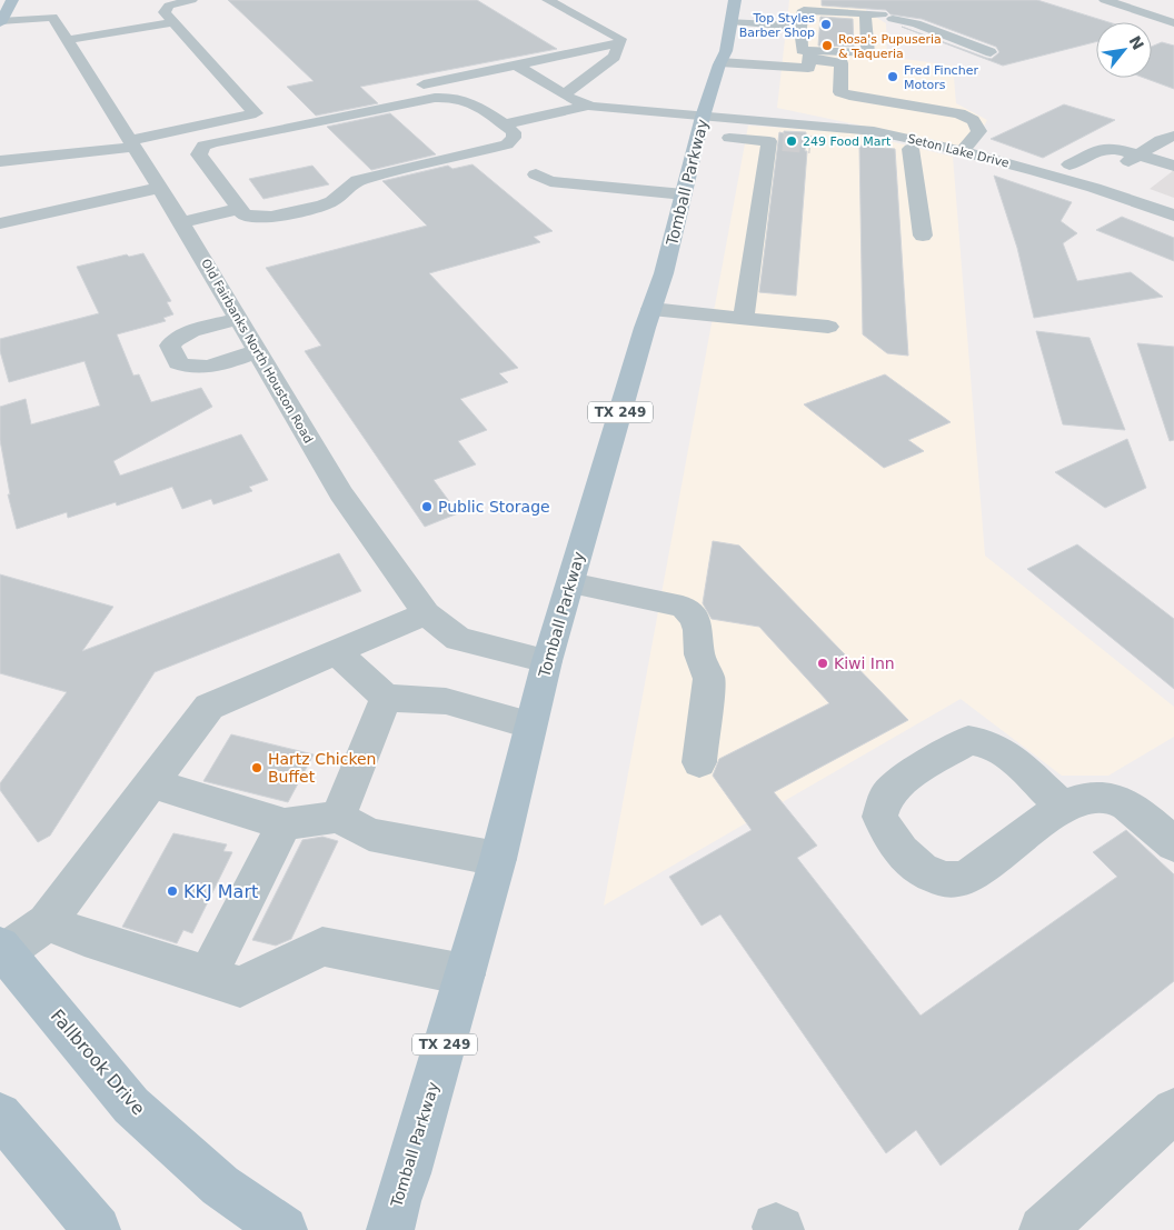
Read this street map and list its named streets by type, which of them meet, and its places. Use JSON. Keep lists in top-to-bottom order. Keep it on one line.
{"streets":{"main road":["Tomball Parkway","TX 249","Fallbrook Drive"],"street":["Seton Lake Drive","Old Fairbanks North Houston Road"]},"crossings":[["Seton Lake Drive","Tomball Parkway"],["Tomball Parkway","Old Fairbanks North Houston Road"]],"places":["Top Styles Barber Shop","Rosa's Pupuseria & Taqueria","Fred Fincher Motors","249 Food Mart","Public Storage","Kiwi Inn","Hartz Chicken Buffet","KKJ Mart"],"north":"top right"}
